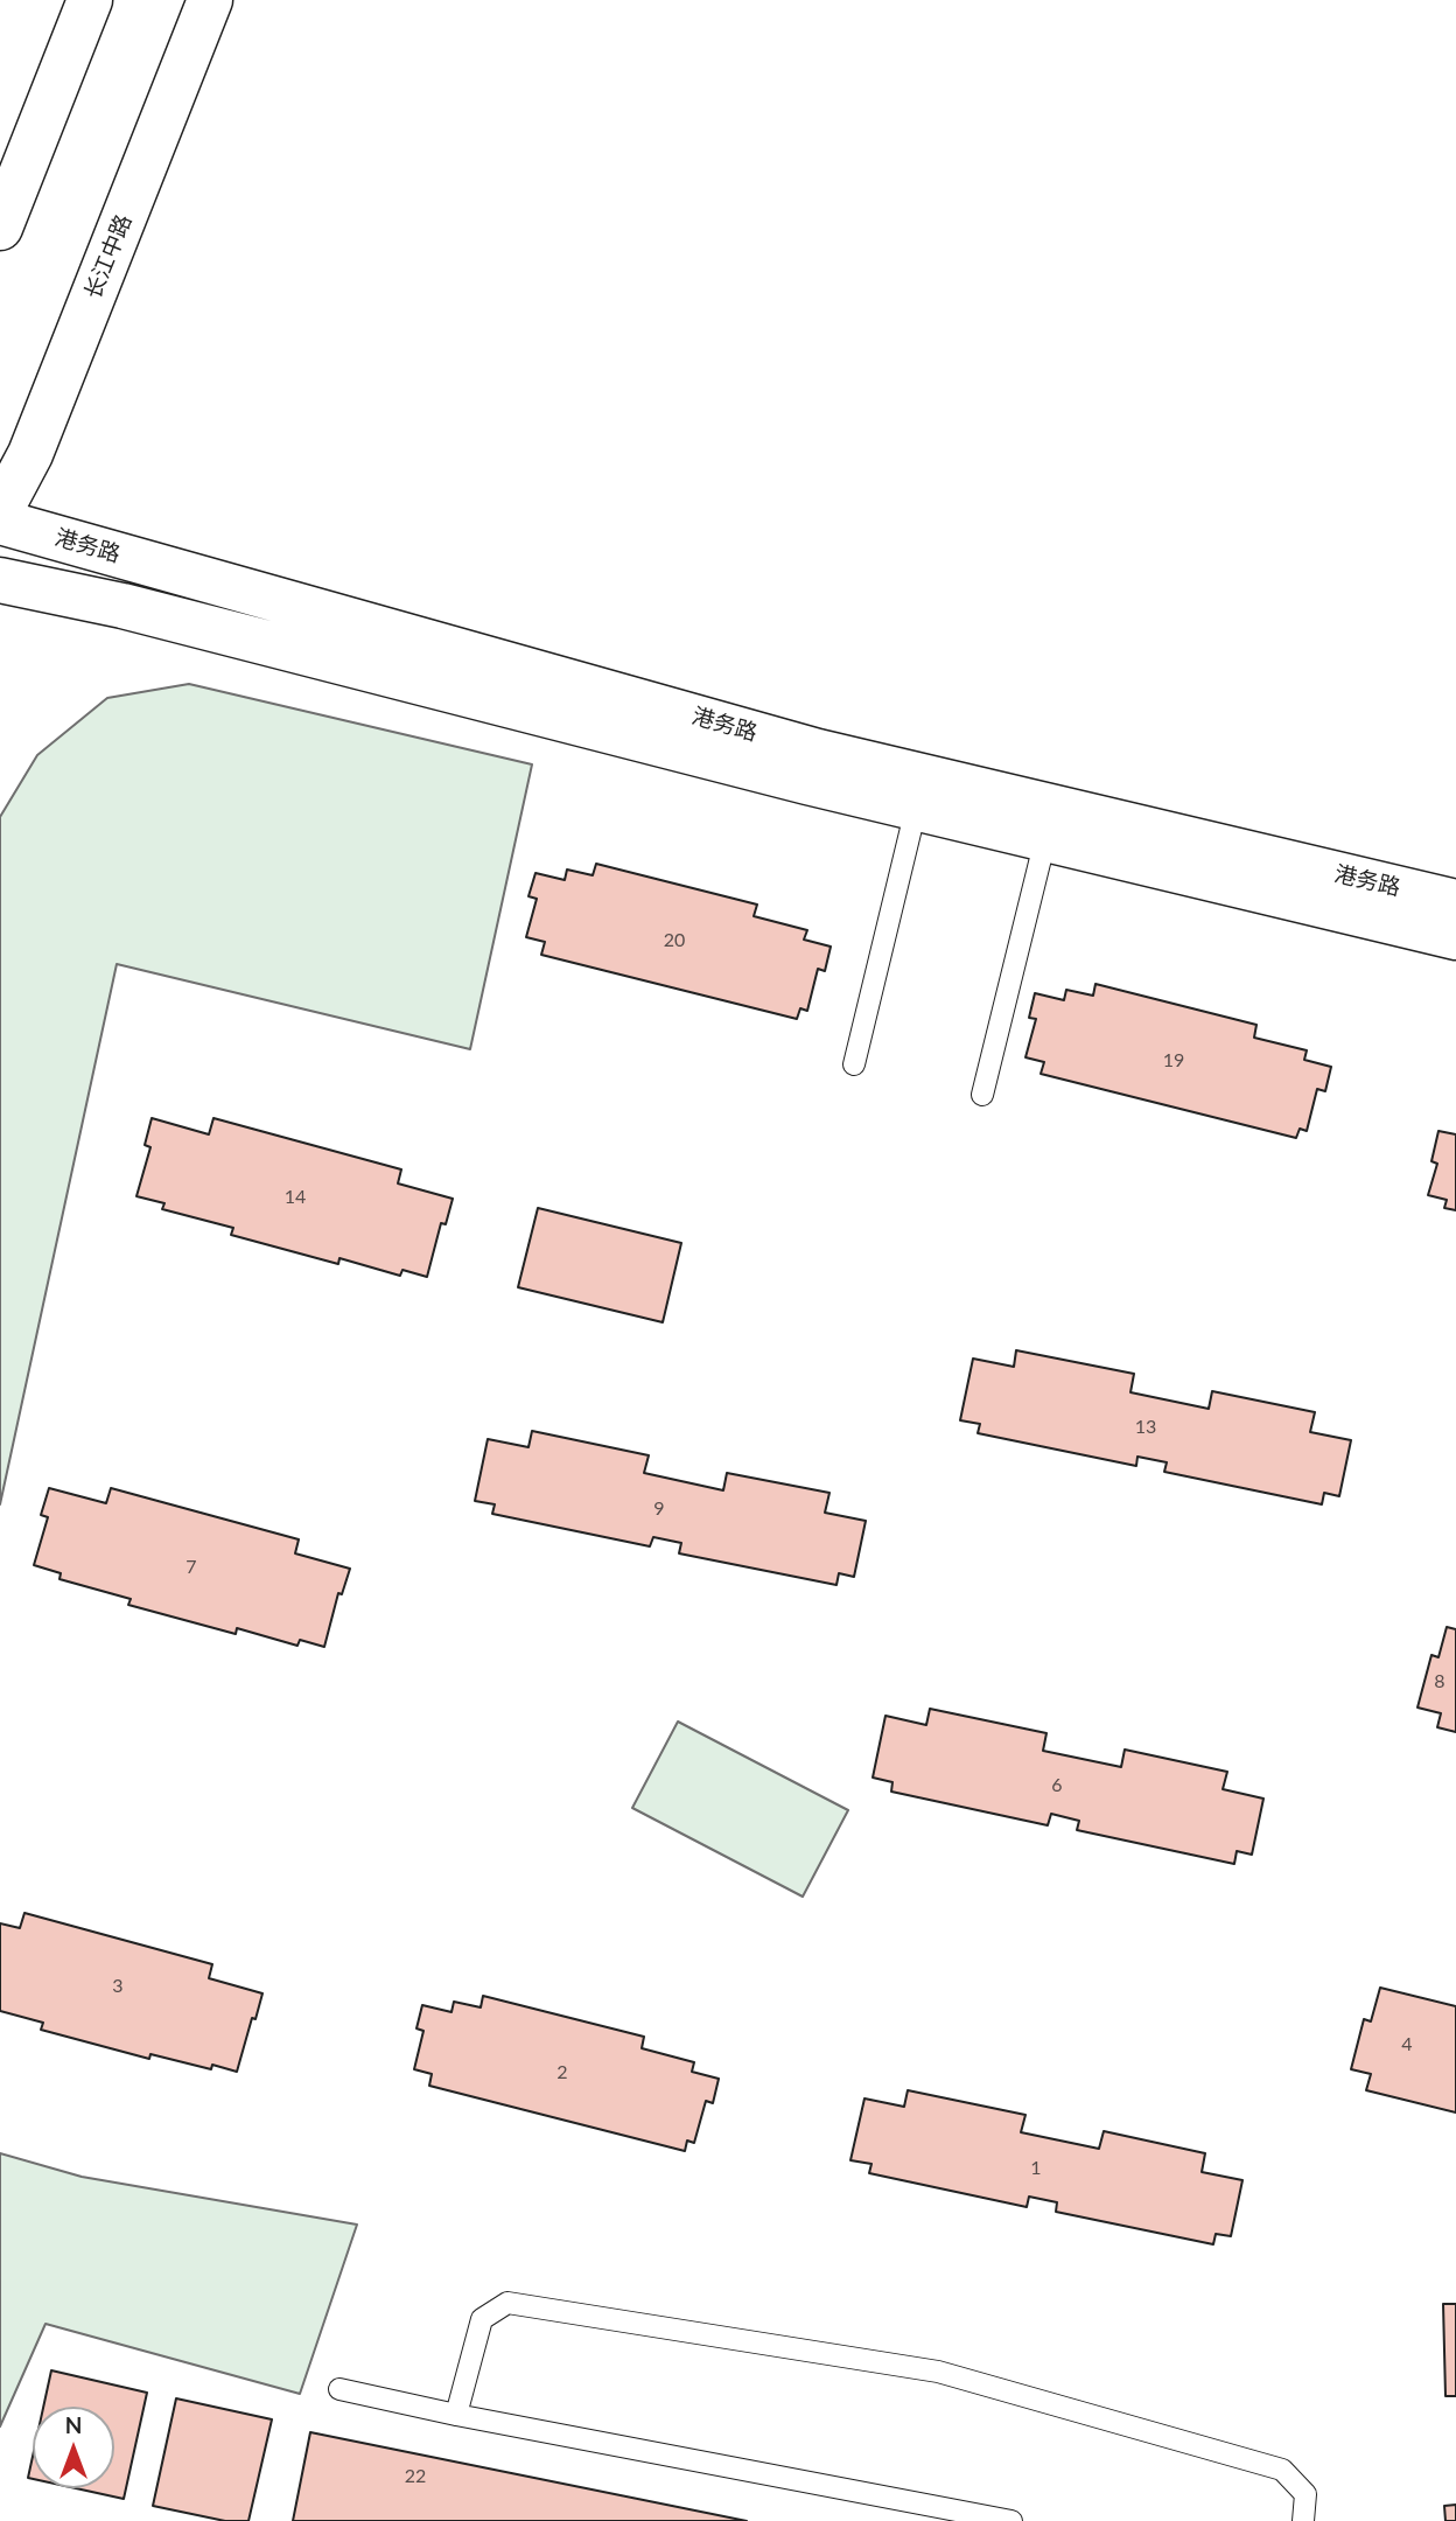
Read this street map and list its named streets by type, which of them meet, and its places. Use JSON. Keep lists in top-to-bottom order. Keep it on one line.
{"streets":{"street":["长江中路","港务路"]},"house_numbers":["20","19","14","13","9","7","8","6","3","4","2","1","22"],"north":"top"}
